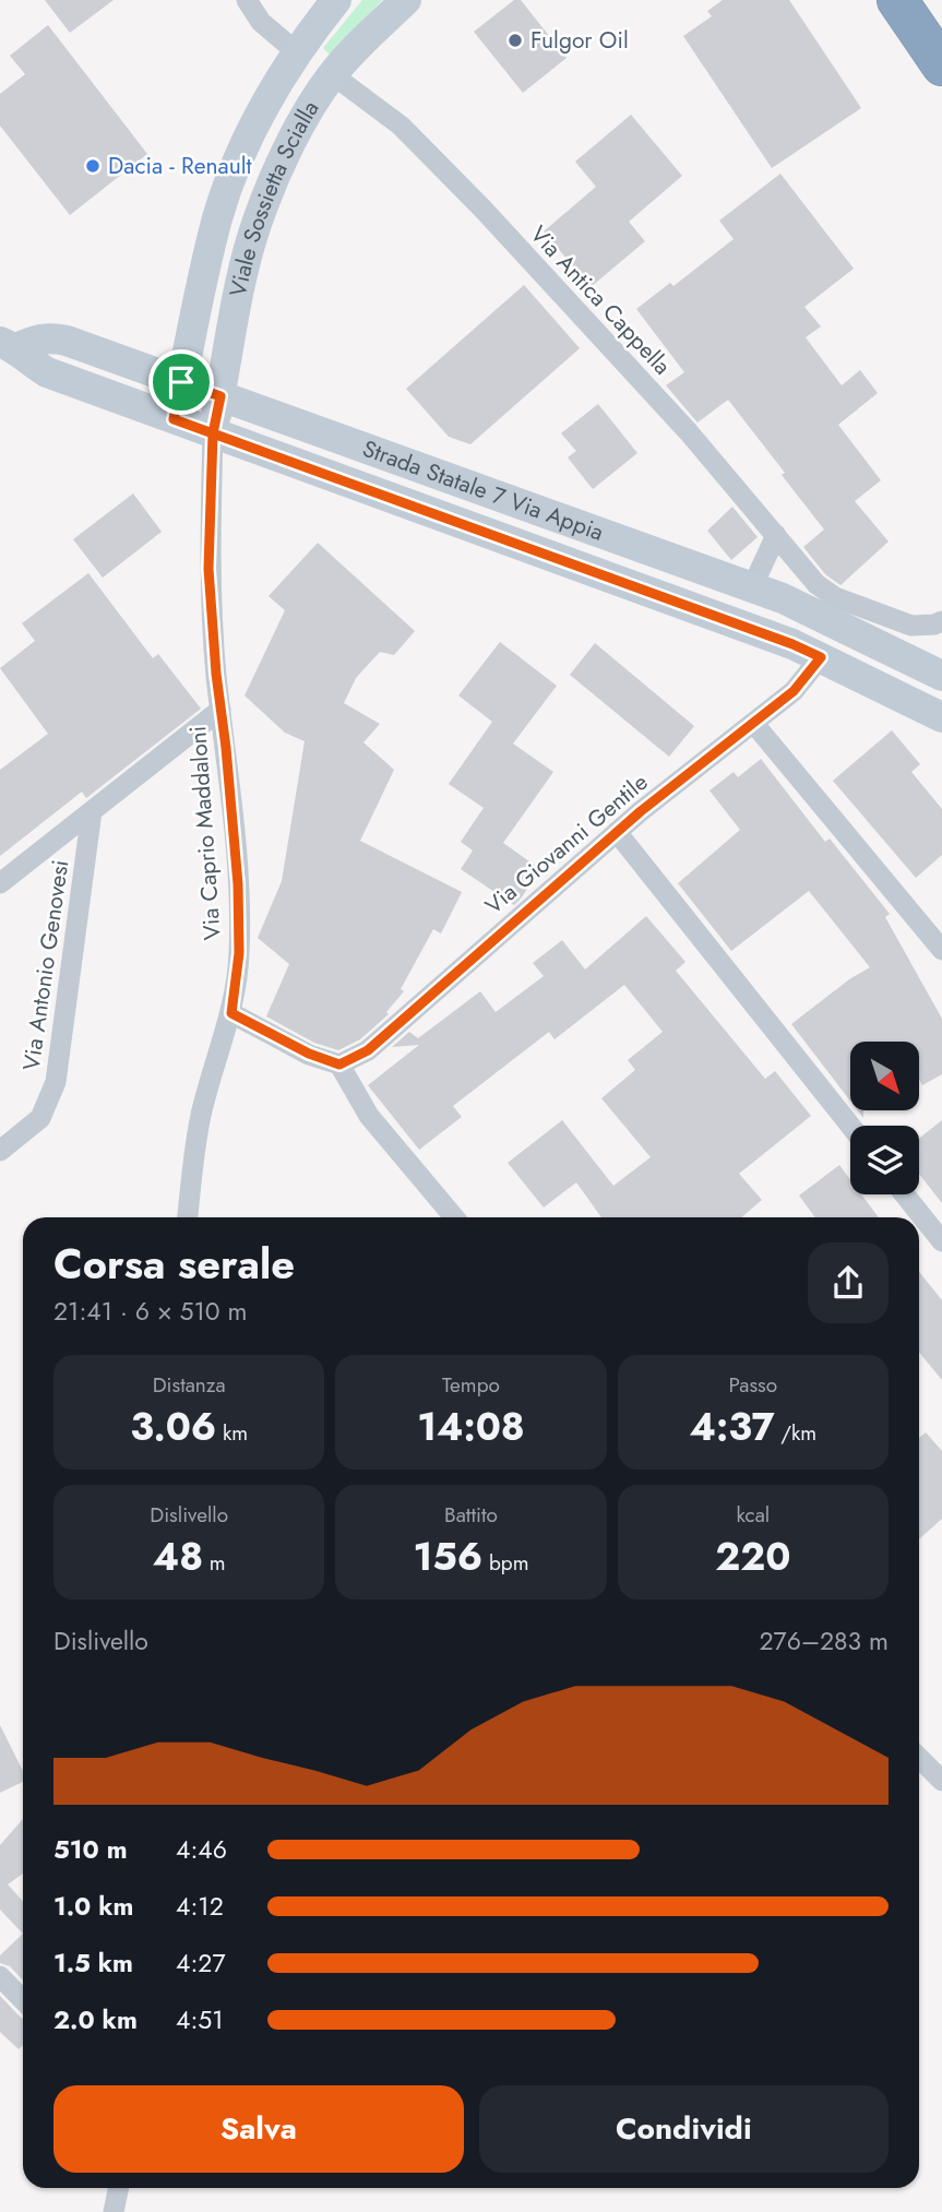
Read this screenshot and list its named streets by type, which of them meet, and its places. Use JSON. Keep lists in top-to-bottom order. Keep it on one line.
{"streets":{"main road":["Viale Sossietta Scialla","Strada Statale 7 Via Appia"],"street":["Via Antica Cappella","Via Caprio Maddaloni","Via Giovanni Gentile","Via Antonio Genovesi"]},"crossings":[["Viale Sossietta Scialla","Via Antica Cappella"],["Viale Sossietta Scialla","Strada Statale 7 Via Appia"],["Viale Sossietta Scialla","Via Caprio Maddaloni"],["Strada Statale 7 Via Appia","Via Caprio Maddaloni"],["Strada Statale 7 Via Appia","Via Giovanni Gentile"]],"places":["Fulgor Oil","Dacia - Renault"],"north":"bottom right","page":{"heading":["Corsa serale","21:41 · 6 × 510 m"],"stats":[["Distanza","3.06 km"],["Tempo","14:08"],["Passo","4:37 /km"],["Dislivello","48 m"],["Battito","156 bpm"],["kcal","220"]],"chart":["Dislivello","276–283 m"],"list":[{"name":"510 m","note":"4:46"},{"name":"1.0 km","note":"4:12"},{"name":"1.5 km","note":"4:27"},{"name":"2.0 km","note":"4:51"}],"buttons":["Salva","Condividi"]}}
